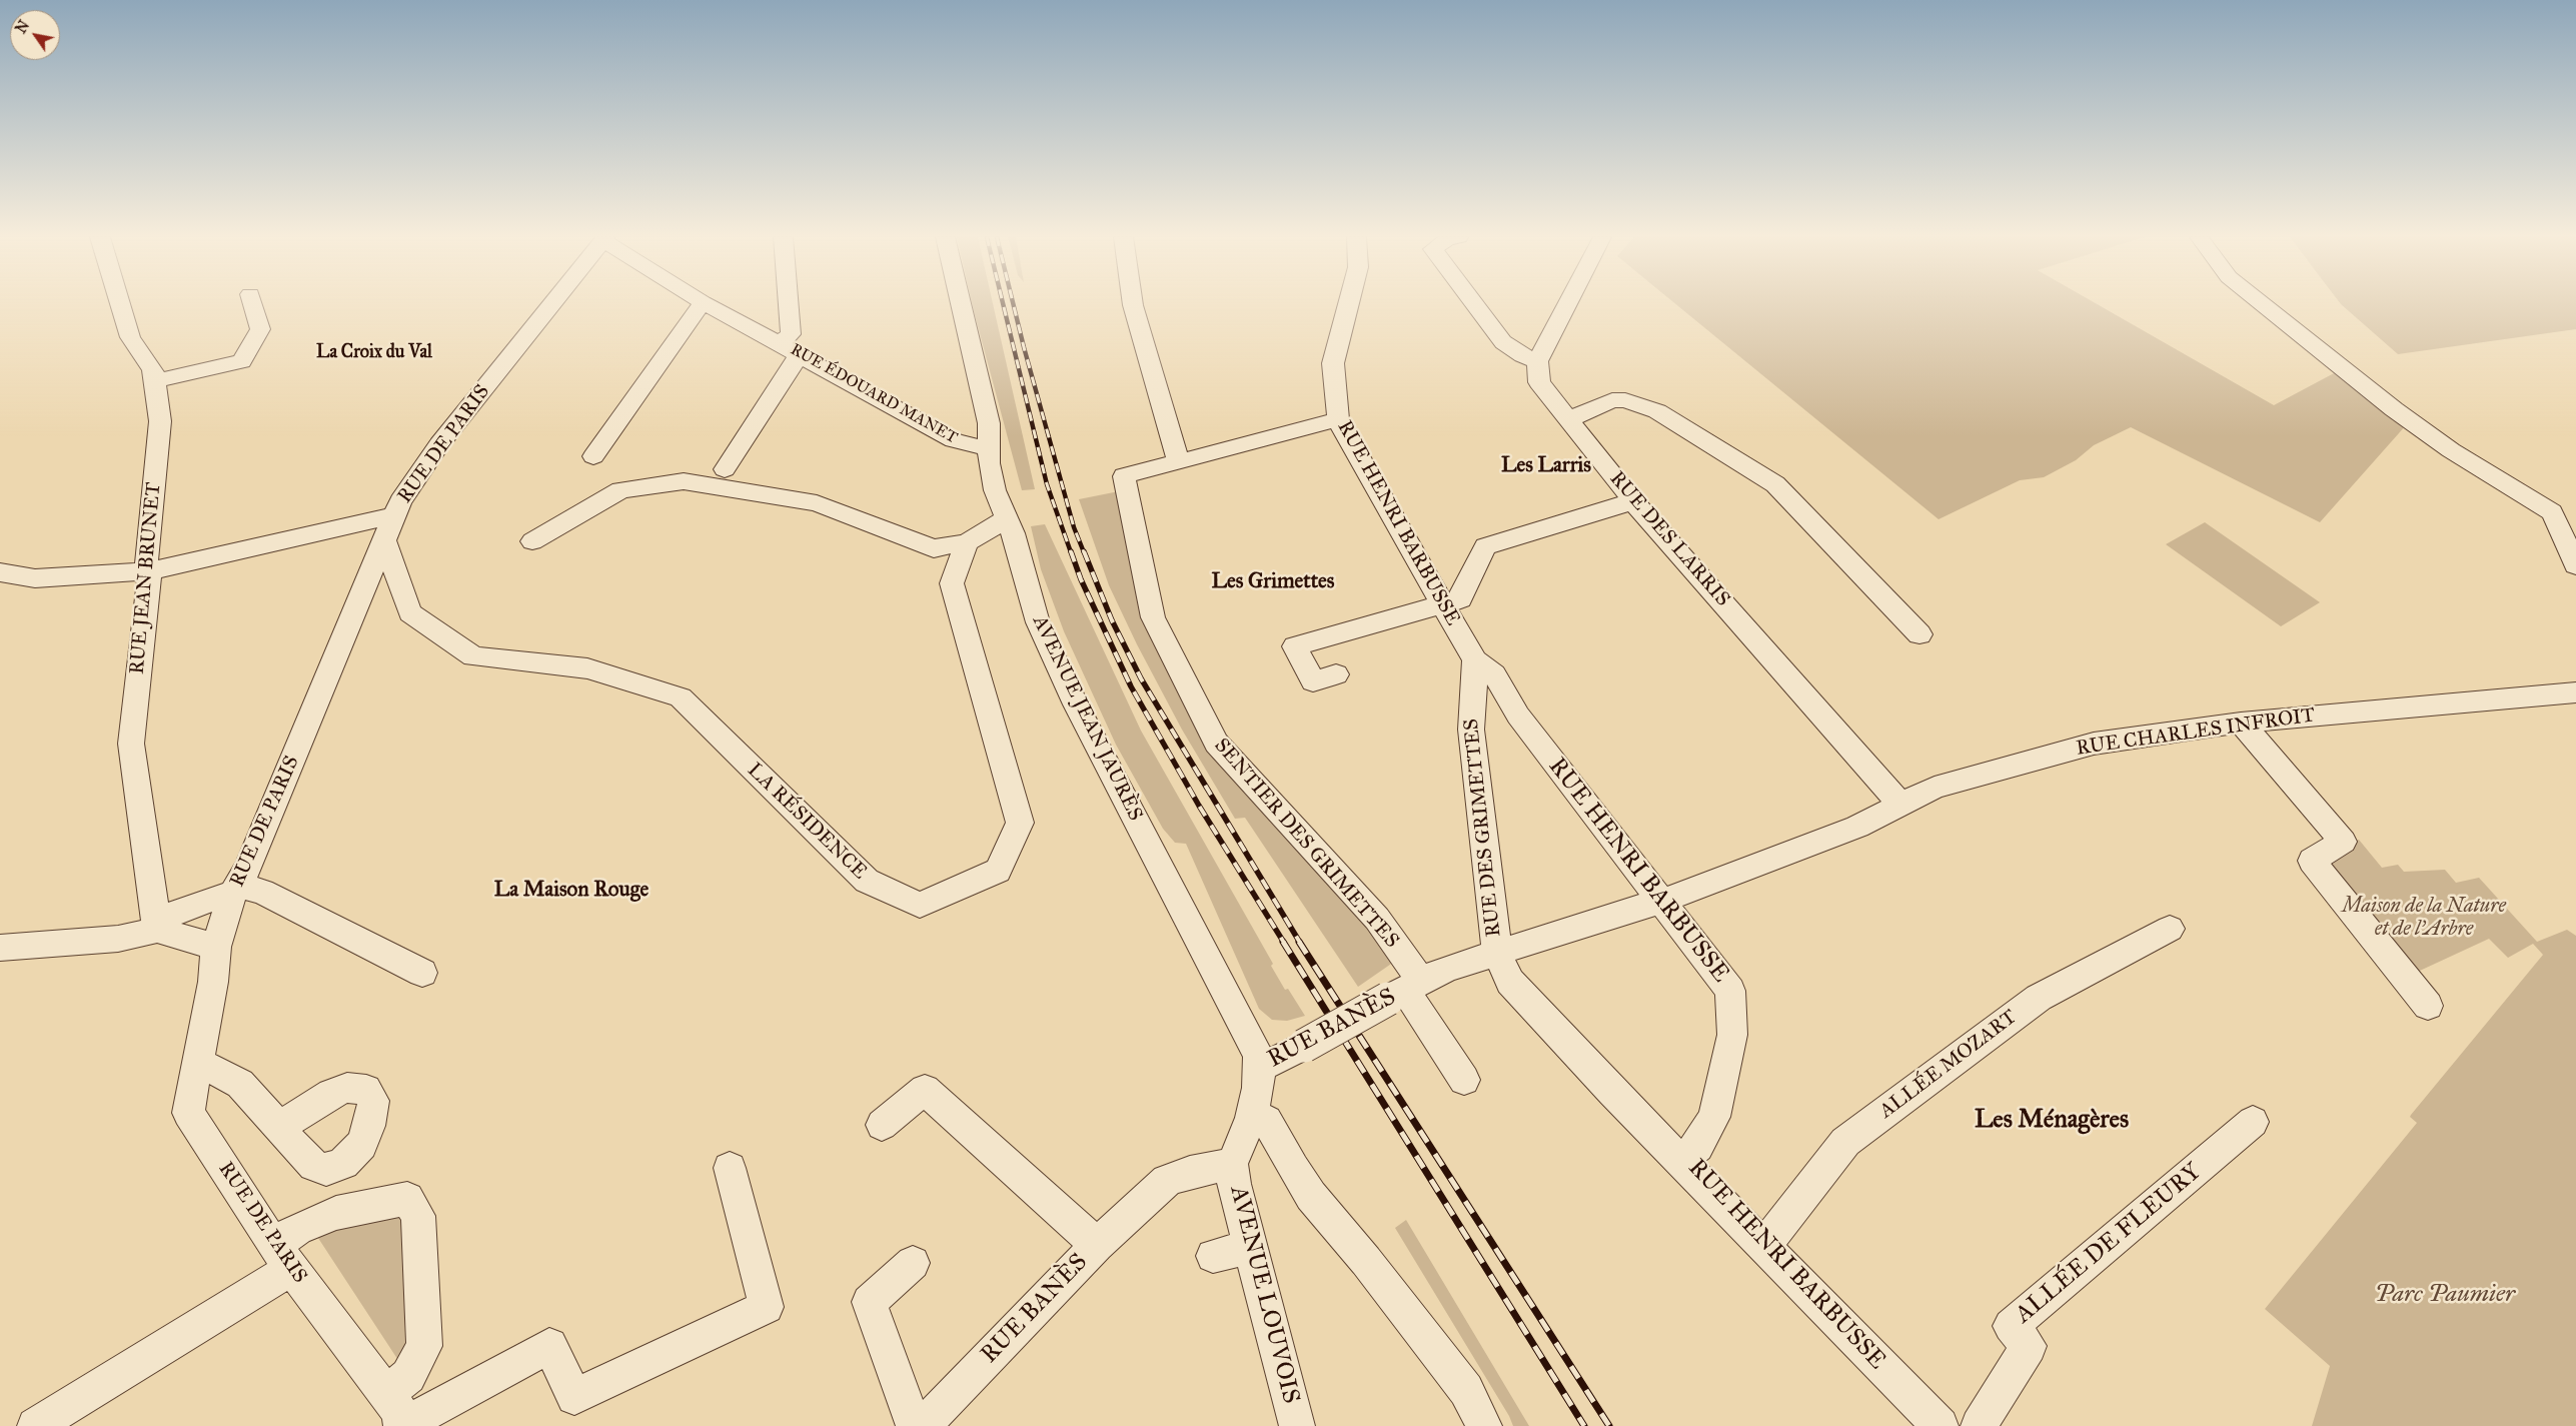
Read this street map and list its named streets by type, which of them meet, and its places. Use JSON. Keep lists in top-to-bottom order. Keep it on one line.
{"streets":{"street":["RUE ÉDOUARD MANET","RUE DE PARIS","RUE HENRI BARBUSSE","RUE DES LARRIS","RUE JEAN BRUNET","AVENUE JEAN JAURÈS","RUE CHARLES INFROIT","LA RÉSIDENCE","RUE DES GRIMETTES","SENTIER DES GRIMETTES","RUE BANÈS","ALLÉE MOZART","ALLÉE DE FLEURY","AVENUE LOUVOIS"]},"crossings":[["RUE ÉDOUARD MANET","AVENUE JEAN JAURÈS"],["RUE DE PARIS","LA RÉSIDENCE"],["RUE HENRI BARBUSSE","RUE CHARLES INFROIT"],["RUE HENRI BARBUSSE","RUE BANÈS"],["RUE HENRI BARBUSSE","ALLÉE MOZART"],["RUE DES LARRIS","RUE CHARLES INFROIT"],["AVENUE JEAN JAURÈS","RUE BANÈS"],["RUE CHARLES INFROIT","RUE BANÈS"],["RUE DES GRIMETTES","RUE BANÈS"],["SENTIER DES GRIMETTES","RUE BANÈS"],["RUE BANÈS","AVENUE LOUVOIS"]],"districts":["La Croix du Val","Les Larris","Les Grimettes","La Maison Rouge","Les Ménagères"],"parks":["Maison de la Nature et de l'Arbre","Parc Paumier"],"north":"top left"}
